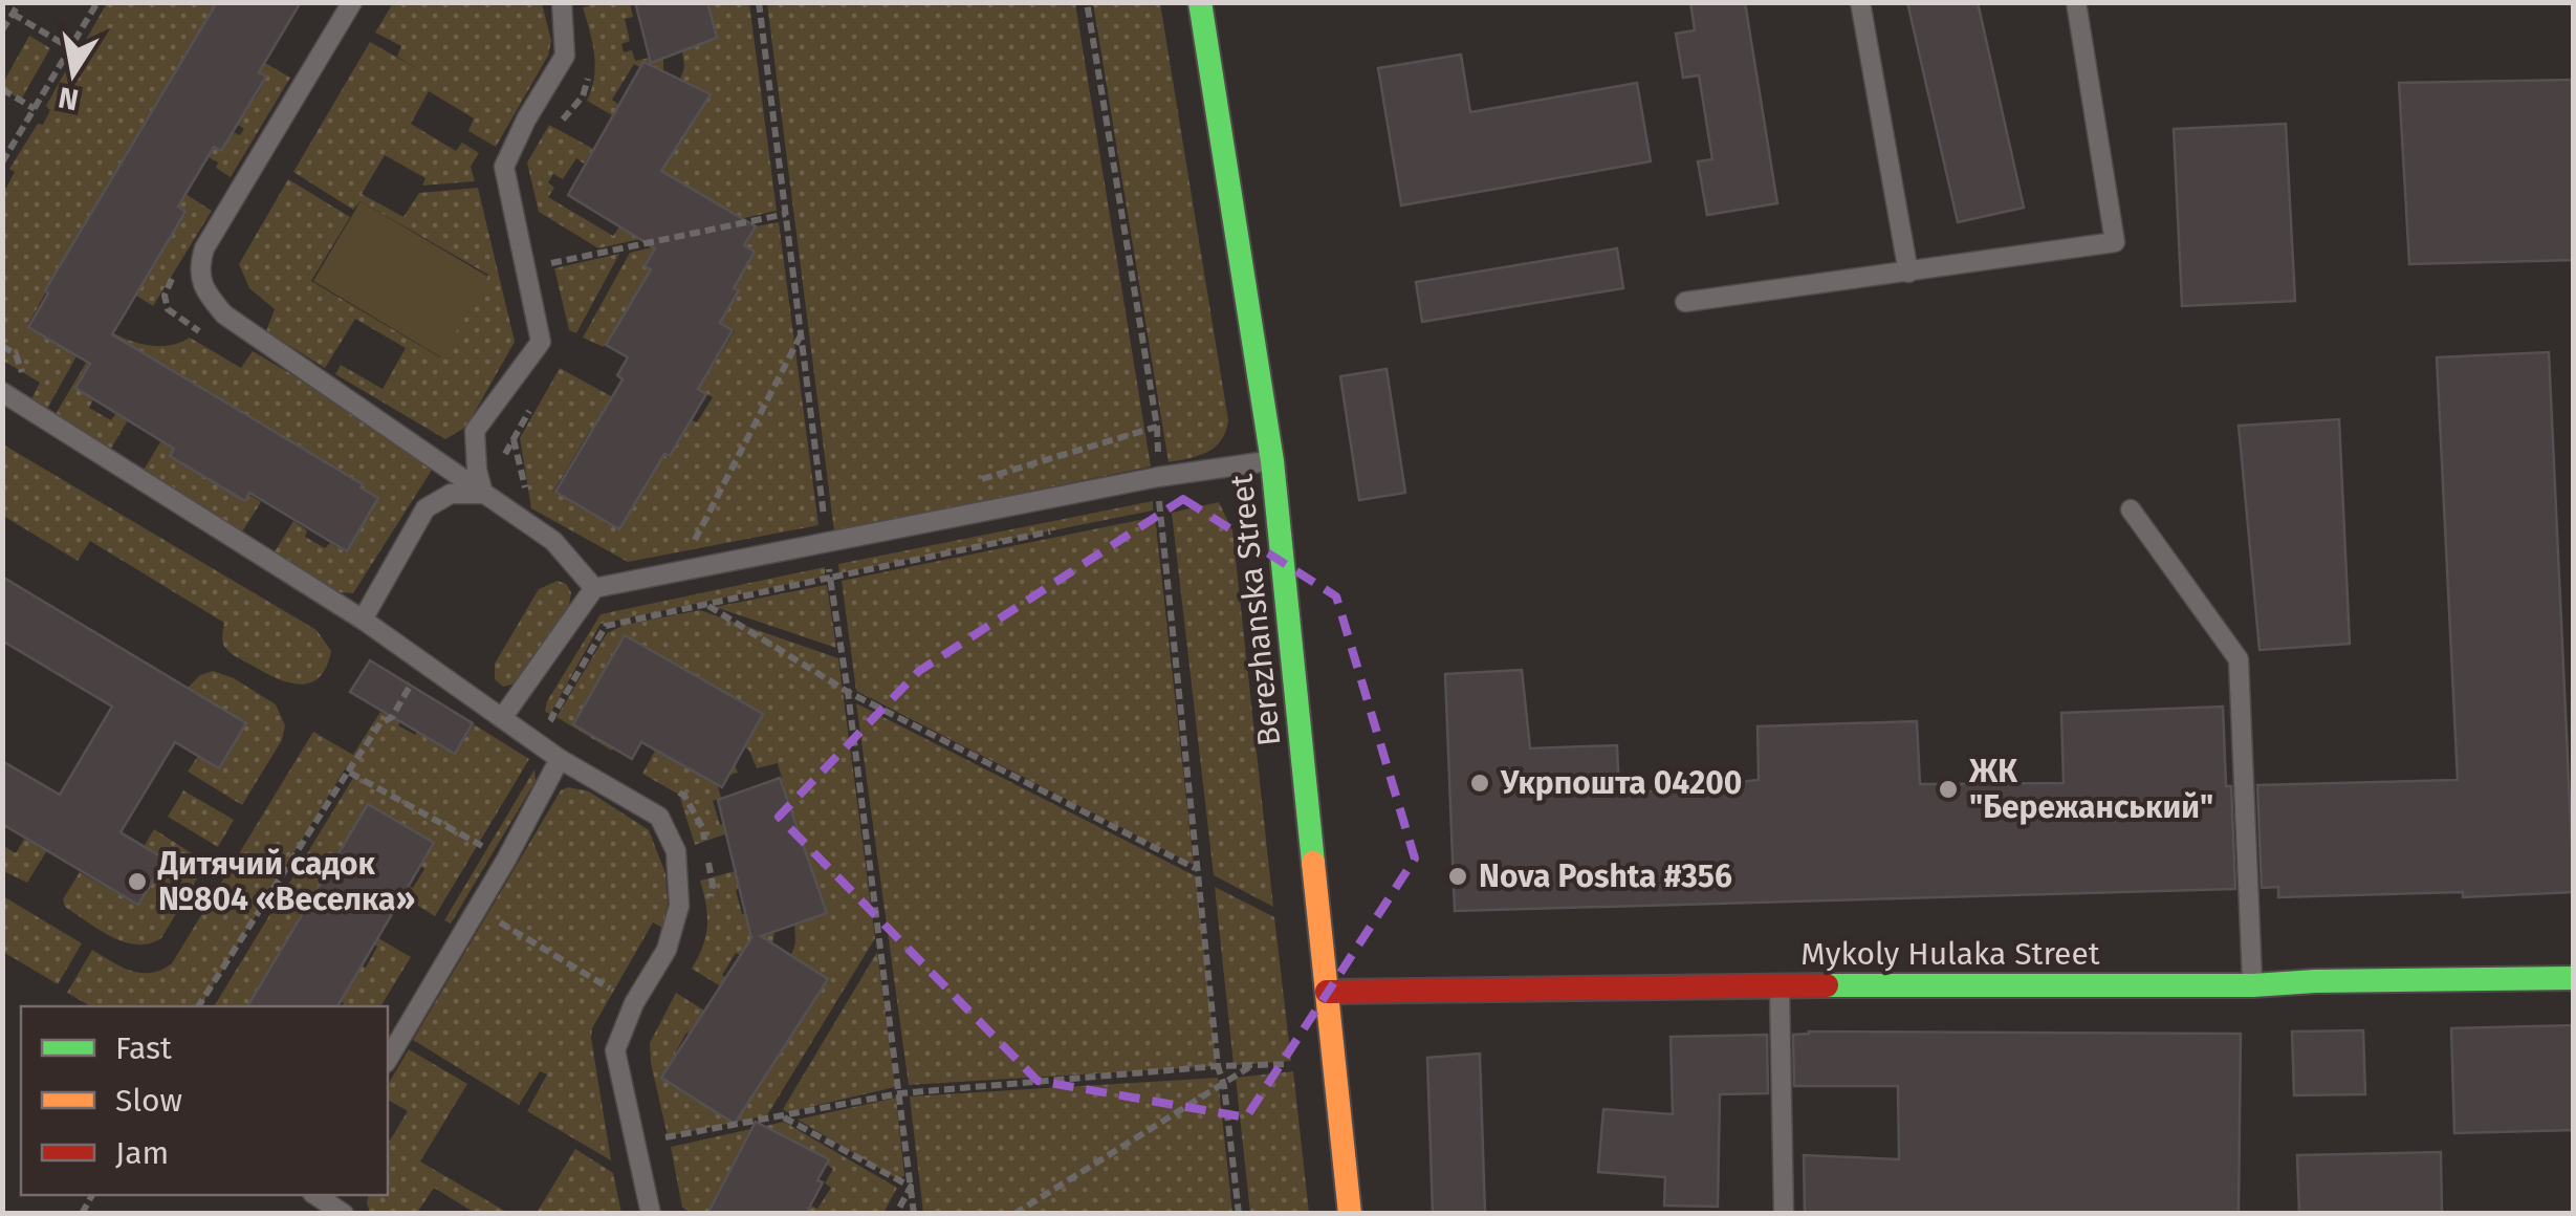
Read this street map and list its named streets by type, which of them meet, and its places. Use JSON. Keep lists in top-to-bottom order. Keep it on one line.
{"streets":{"street":["Berezhanska Street","Mykoly Hulaka Street"]},"crossings":[["Berezhanska Street","Mykoly Hulaka Street"]],"places":["Укрпошта 04200","ЖК \"Бережанський\"","Nova Poshta #356","Дитячий садок №804 «Веселка»"],"legend":["Fast","Slow","Jam"],"north":"bottom"}
